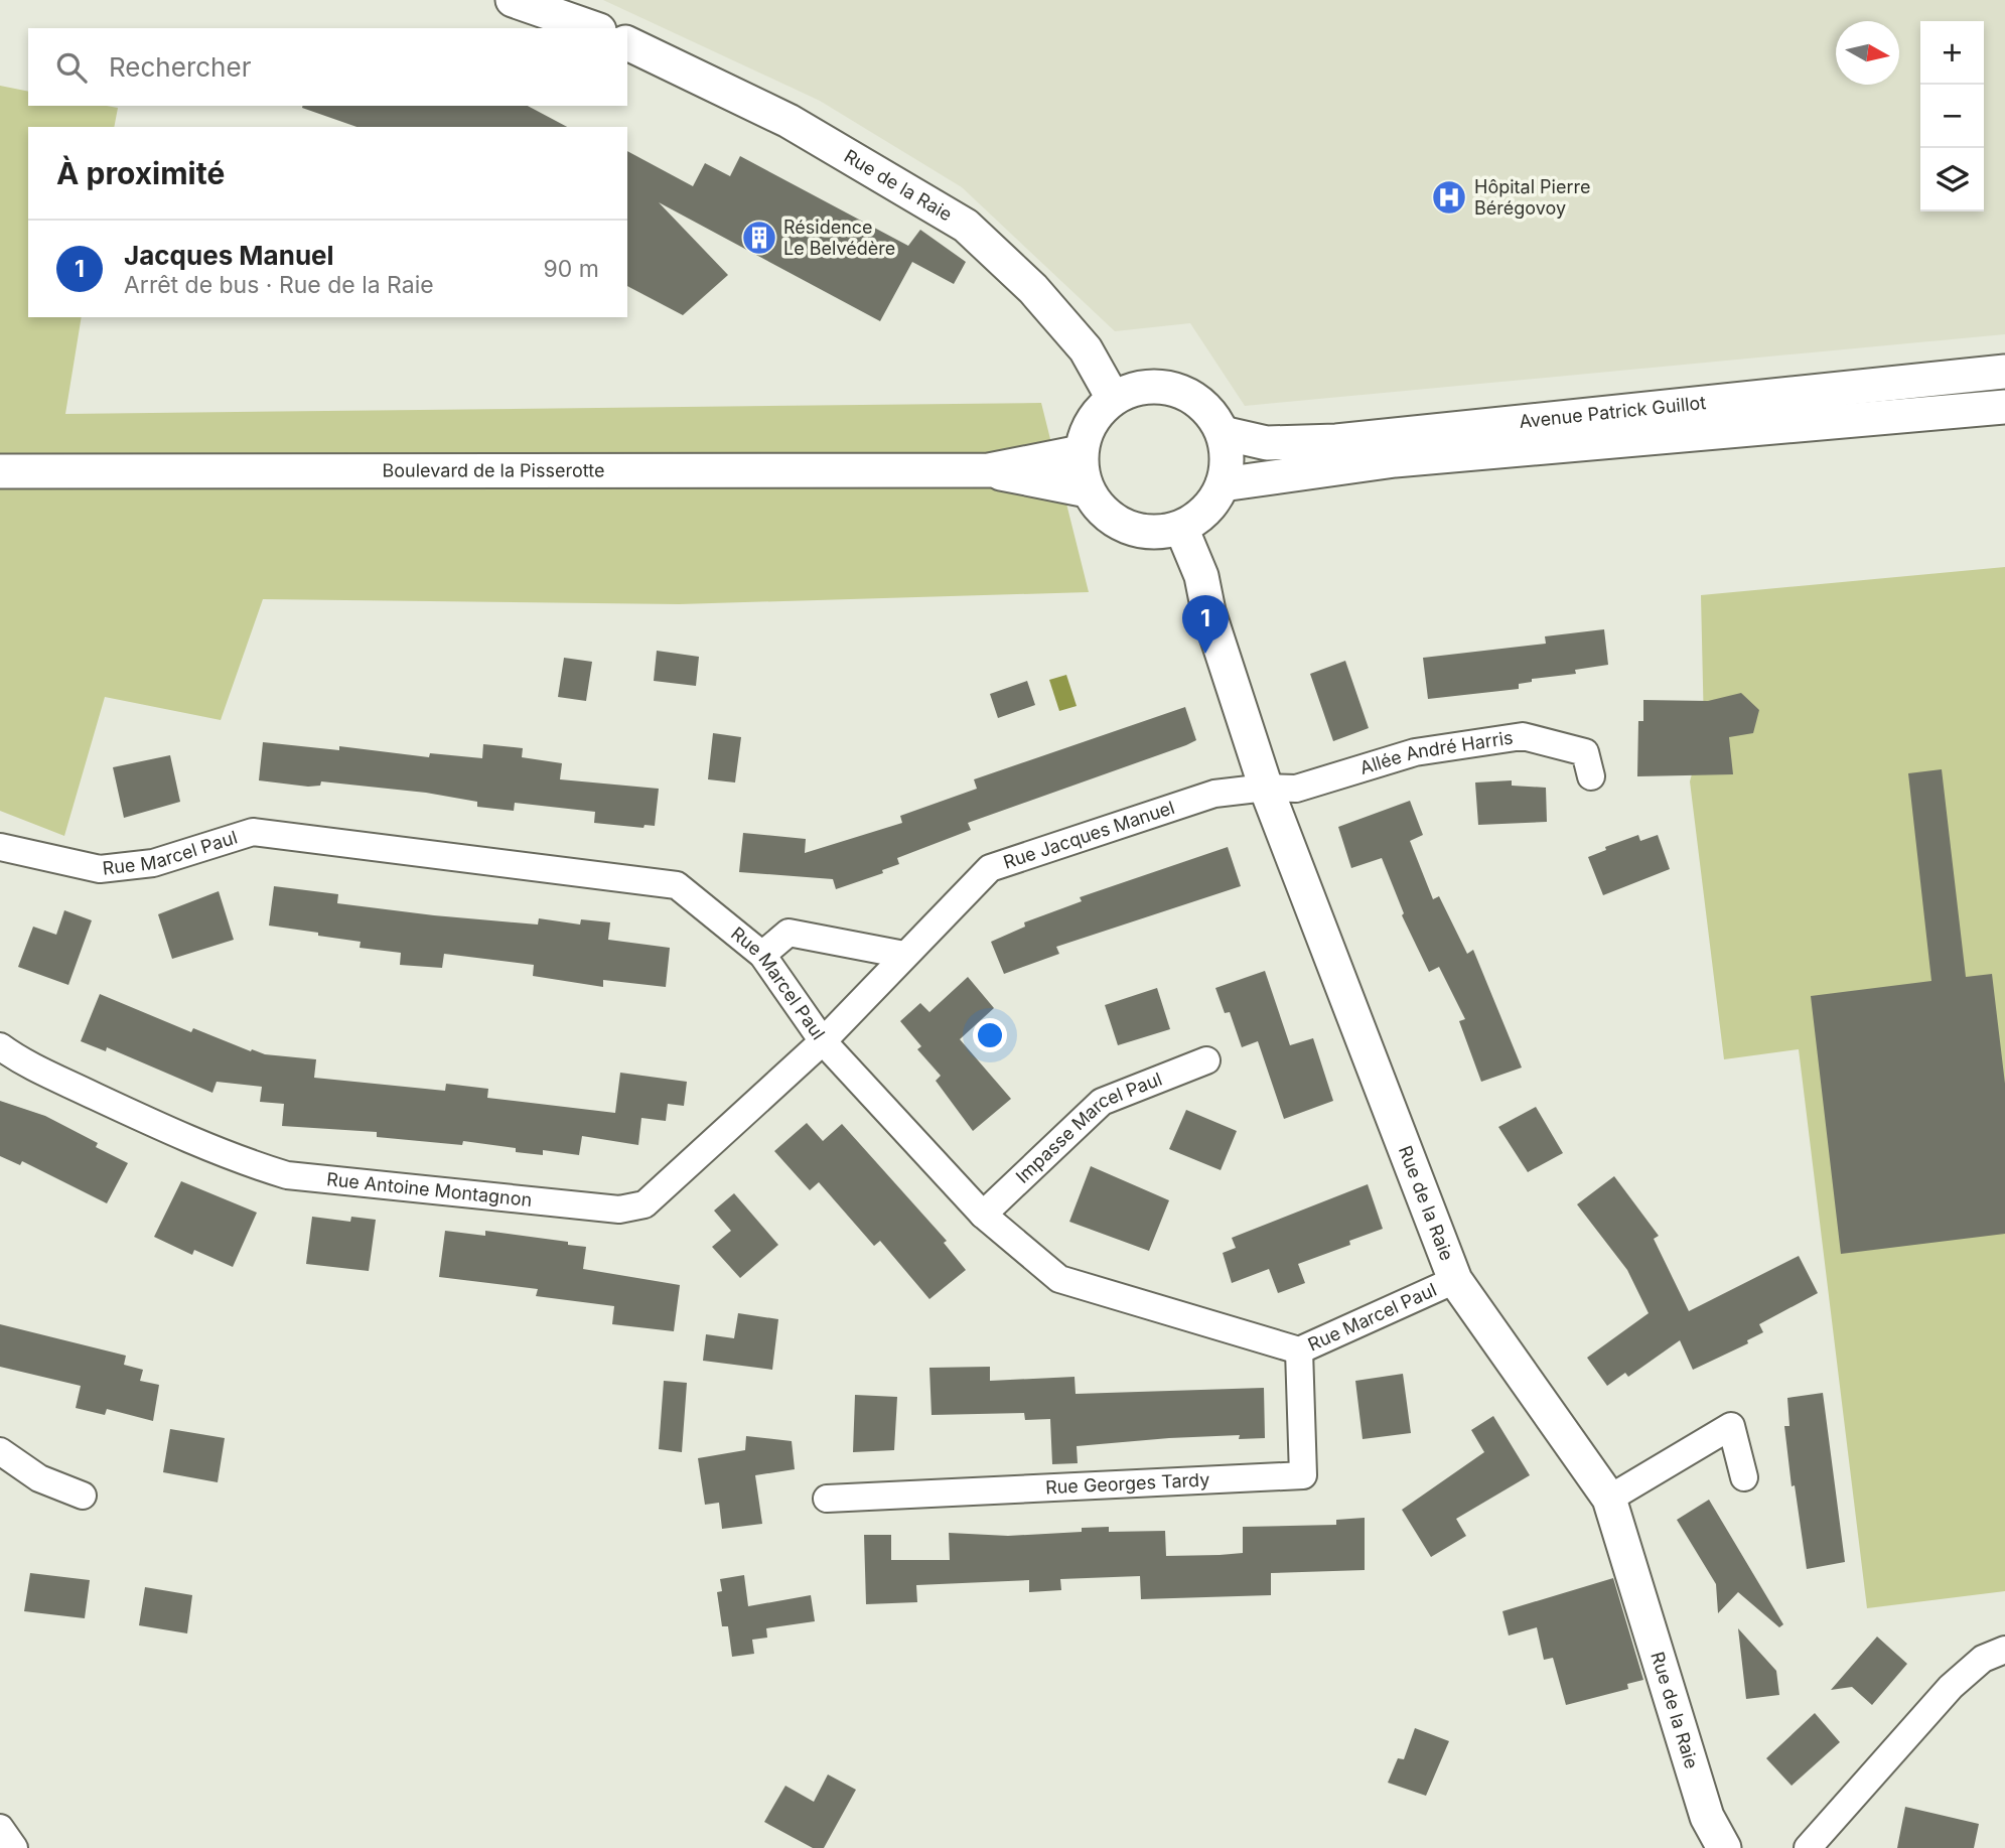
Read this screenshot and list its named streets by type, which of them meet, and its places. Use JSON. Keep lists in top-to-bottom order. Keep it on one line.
{"streets":{"street":["Rue de la Raie","Avenue Patrick Guillot","Boulevard de la Pisserotte","Allée André Harris","Rue Jacques Manuel","Rue Marcel Paul","Impasse Marcel Paul","Rue Antoine Montagnon","Rue Georges Tardy"]},"crossings":[["Rue de la Raie","Avenue Patrick Guillot"],["Rue de la Raie","Boulevard de la Pisserotte"],["Rue de la Raie","Allée André Harris"],["Rue de la Raie","Rue Jacques Manuel"],["Rue de la Raie","Rue Marcel Paul"],["Avenue Patrick Guillot","Boulevard de la Pisserotte"],["Allée André Harris","Rue Jacques Manuel"],["Rue Jacques Manuel","Rue Marcel Paul"],["Rue Jacques Manuel","Rue Antoine Montagnon"],["Rue Marcel Paul","Impasse Marcel Paul"],["Rue Marcel Paul","Rue Antoine Montagnon"],["Rue Marcel Paul","Rue Georges Tardy"]],"places":{"hospital":["Hôpital Pierre Bérégovoy"],"building":["Résidence Le Belvédère"]},"north":"right","page":{"map_buttons":["+","−"],"search":"Rechercher","heading":"À proximité","list":[{"mark":"1","name":"Jacques Manuel","note":"Arrêt de bus · Rue de la Raie","value":"90 m"}],"pins":"1"}}
